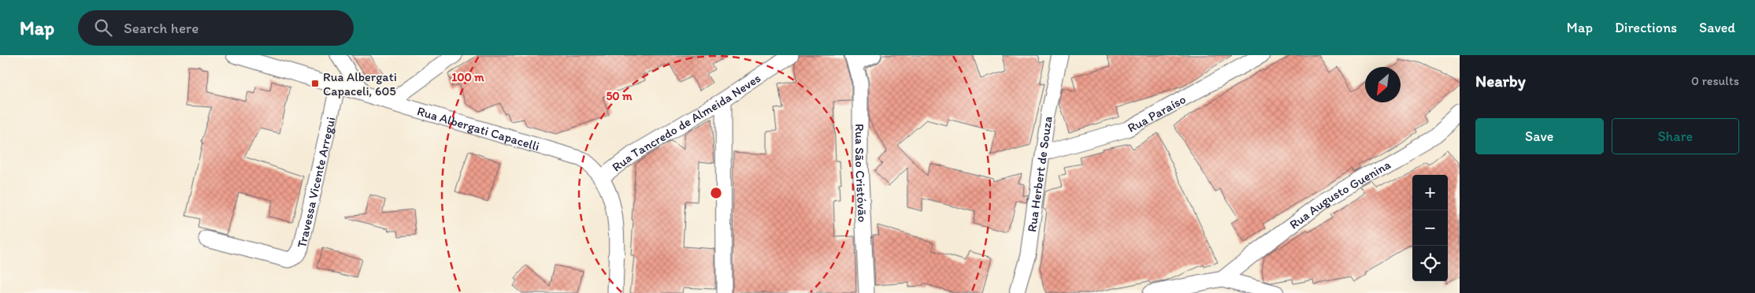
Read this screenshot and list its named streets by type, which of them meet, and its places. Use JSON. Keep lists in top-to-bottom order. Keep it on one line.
{"streets":{"street":["Rua Paraíso","Rua Tancredo de Almeida Neves","Rua Albergati Capacelli","Rua São Cristóvão","Rua Herbert de Souza","Travessa Vicente Arregui","Rua Augusto Guenina"]},"crossings":[["Rua Paraíso","Rua Herbert de Souza"],["Rua Tancredo de Almeida Neves","Rua Albergati Capacelli"],["Rua Albergati Capacelli","Travessa Vicente Arregui"]],"places":{"transit":["Rua Albergati Capaceli, 605"]},"north":"bottom left","page":{"header":"Map","search":"Search here","nav":["Map","Directions","Saved"],"heading":["Nearby","0 results"],"buttons":["Save","Share"],"map_buttons":["+","−"]},"rings":["100 m","50 m"]}
